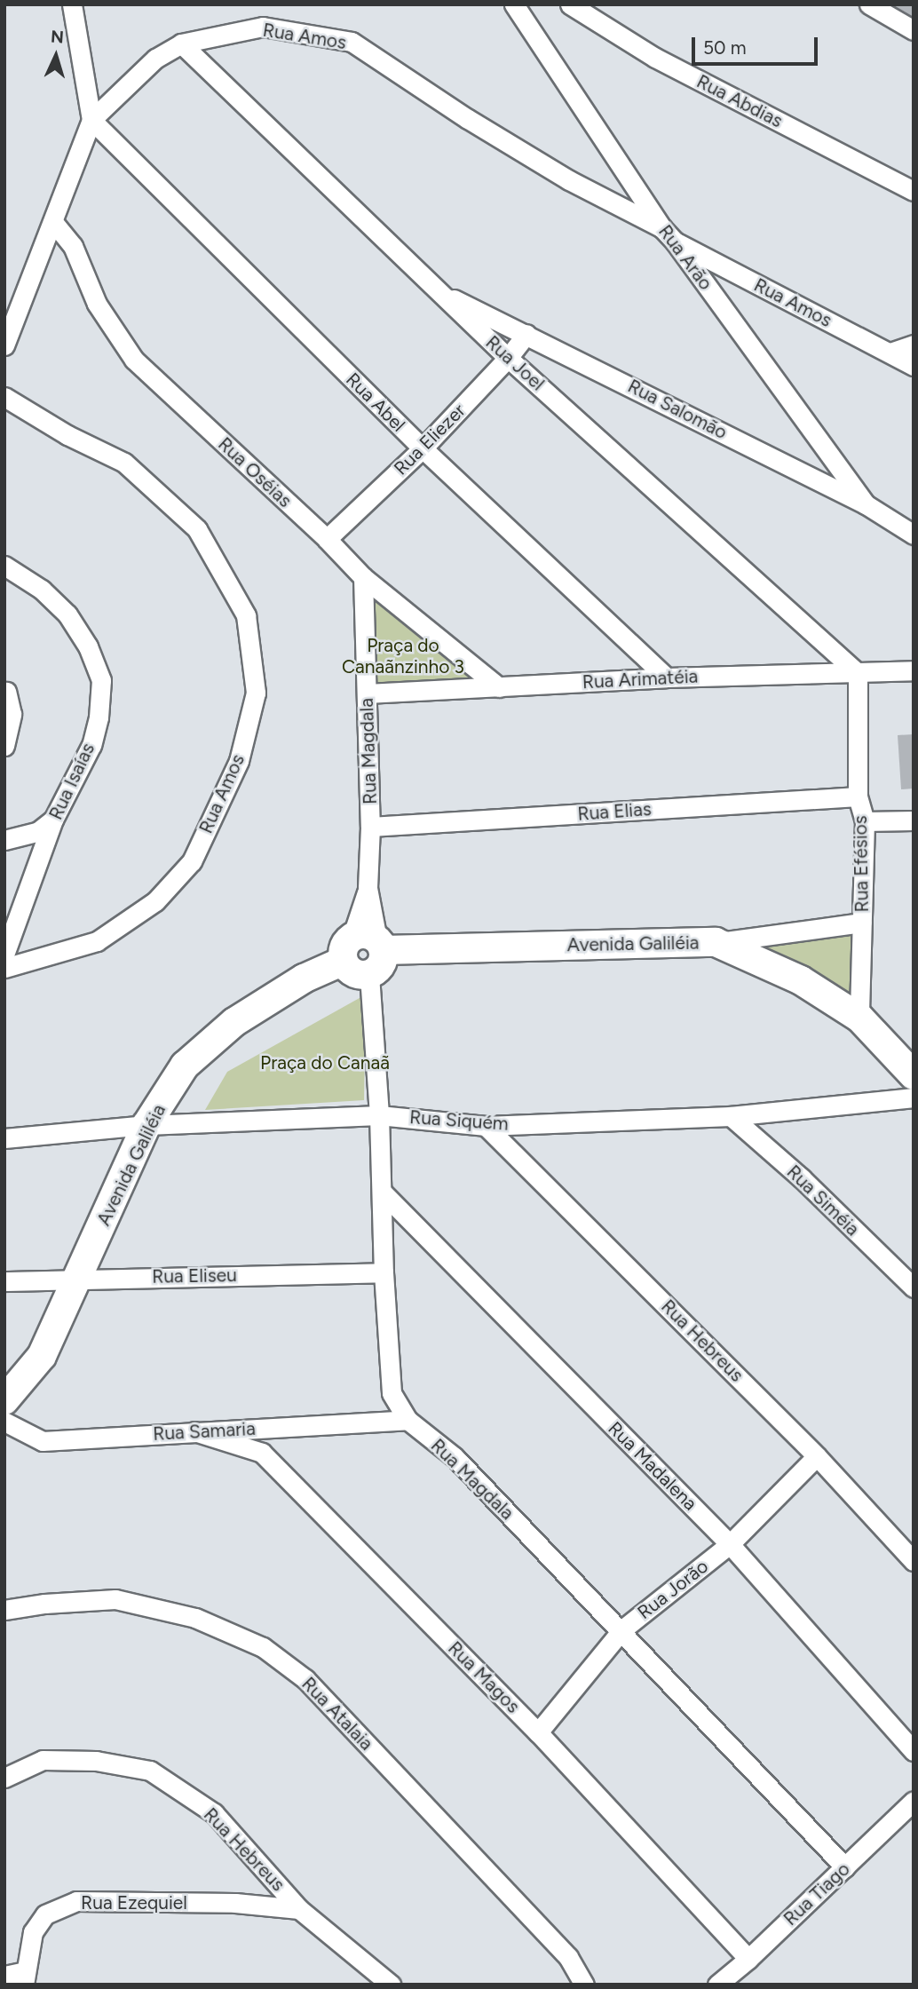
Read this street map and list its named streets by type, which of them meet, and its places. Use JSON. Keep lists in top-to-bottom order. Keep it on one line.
{"streets":{"main road":["Avenida Galiléia"],"street":["Rua Amos","Rua Abdias","Rua Arão","Rua Joel","Rua Abel","Rua Salomão","Rua Eliezer","Rua Oséias","Rua Arimatéia","Rua Magdala","Rua Isaías","Rua Elias","Rua Efésios","Rua Siquém","Rua Siméia","Rua Eliseu","Rua Hebreus","Rua Samaria","Rua Madalena","Rua Jorão","Rua Magos","Rua Atalaia","Rua Tiago","Rua Ezequiel"]},"crossings":[["Rua Amos","Rua Arão"],["Rua Amos","Rua Joel"],["Rua Amos","Rua Abel"],["Rua Amos","Rua Oséias"],["Rua Arão","Rua Salomão"],["Rua Joel","Rua Salomão"],["Rua Joel","Rua Eliezer"],["Rua Joel","Rua Arimatéia"],["Rua Joel","Rua Efésios"],["Rua Abel","Rua Eliezer"],["Rua Abel","Rua Arimatéia"],["Rua Salomão","Rua Eliezer"],["Rua Eliezer","Rua Oséias"],["Rua Oséias","Rua Arimatéia"],["Rua Oséias","Rua Magdala"],["Rua Arimatéia","Rua Magdala"],["Rua Arimatéia","Rua Efésios"],["Rua Magdala","Rua Elias"],["Rua Magdala","Avenida Galiléia"],["Rua Magdala","Rua Siquém"],["Rua Magdala","Rua Eliseu"],["Rua Magdala","Rua Samaria"],["Rua Magdala","Rua Madalena"],["Rua Magdala","Rua Jorão"],["Rua Magdala","Rua Tiago"],["Rua Elias","Rua Efésios"],["Rua Efésios","Avenida Galiléia"],["Avenida Galiléia","Rua Siquém"],["Avenida Galiléia","Rua Eliseu"],["Rua Siquém","Rua Siméia"],["Rua Siquém","Rua Hebreus"],["Rua Hebreus","Rua Jorão"],["Rua Hebreus","Rua Ezequiel"],["Rua Samaria","Rua Magos"],["Rua Madalena","Rua Jorão"],["Rua Jorão","Rua Magos"],["Rua Magos","Rua Tiago"]],"parks":["Praça do Canaãnzinho 3","Praça do Canaã"],"scale_bar":"50 m","north":"top"}
